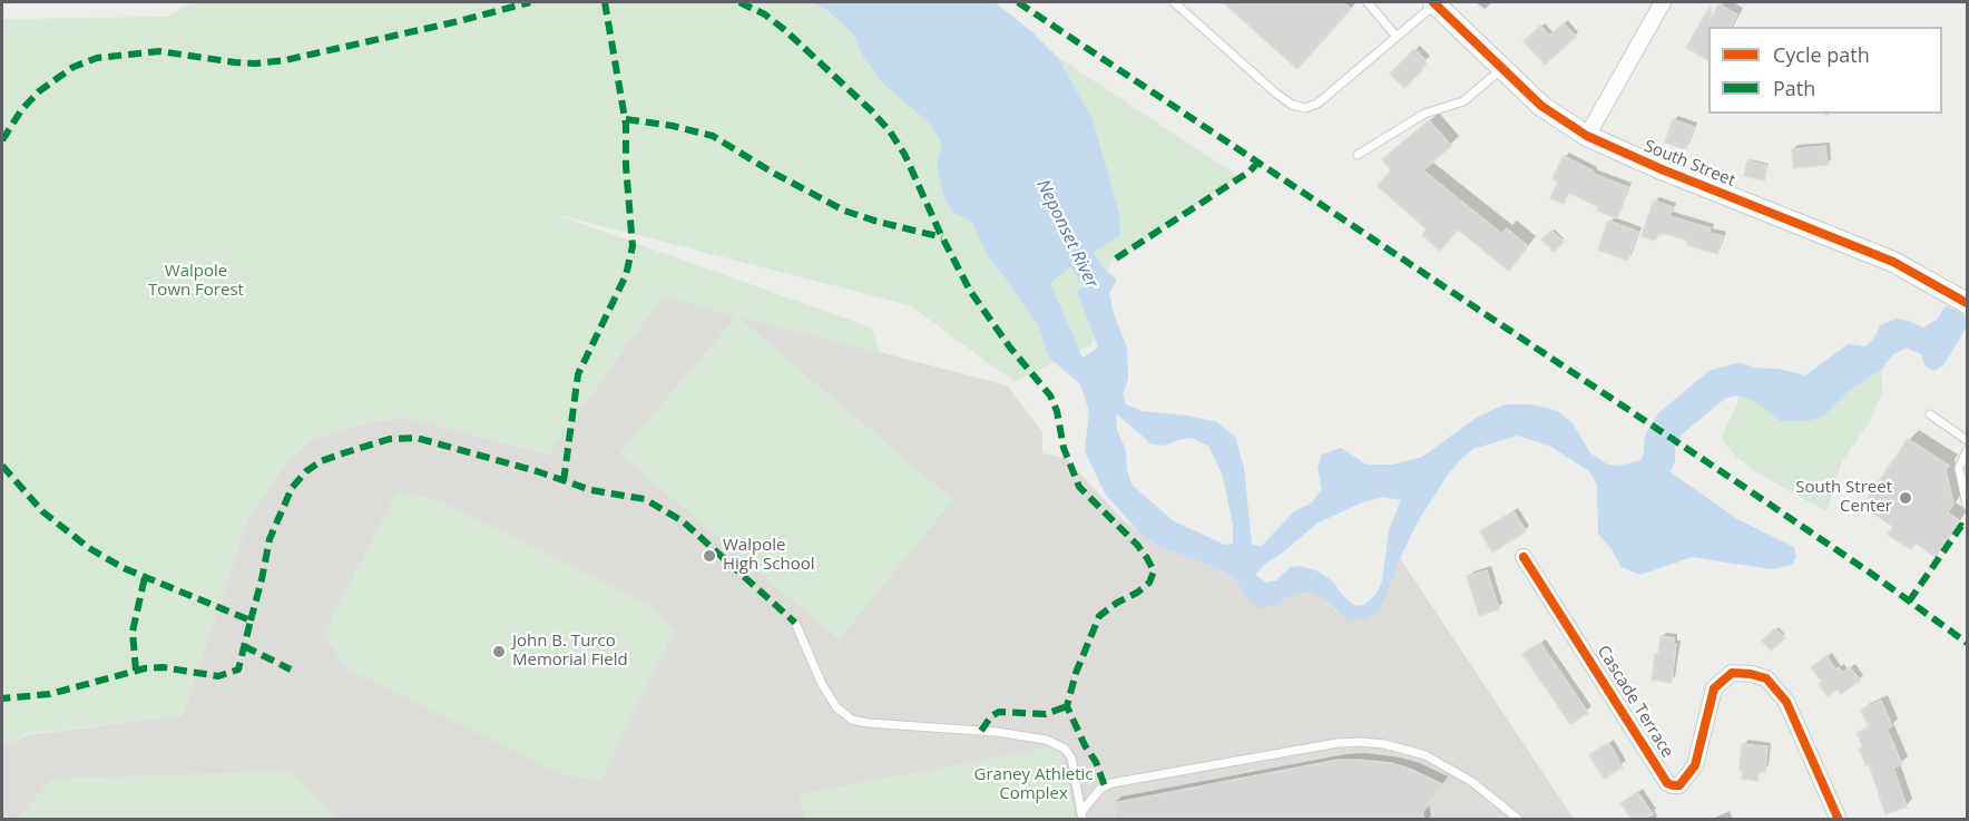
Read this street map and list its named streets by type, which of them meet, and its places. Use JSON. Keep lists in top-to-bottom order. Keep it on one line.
{"streets":{"street":["South Street","Cascade Terrace"]},"water":["Neponset River"],"parks":["Walpole Town Forest","Graney Athletic Complex"],"places":["South Street Center","Walpole High School","John B. Turco Memorial Field"],"legend":["Cycle path","Path"]}
